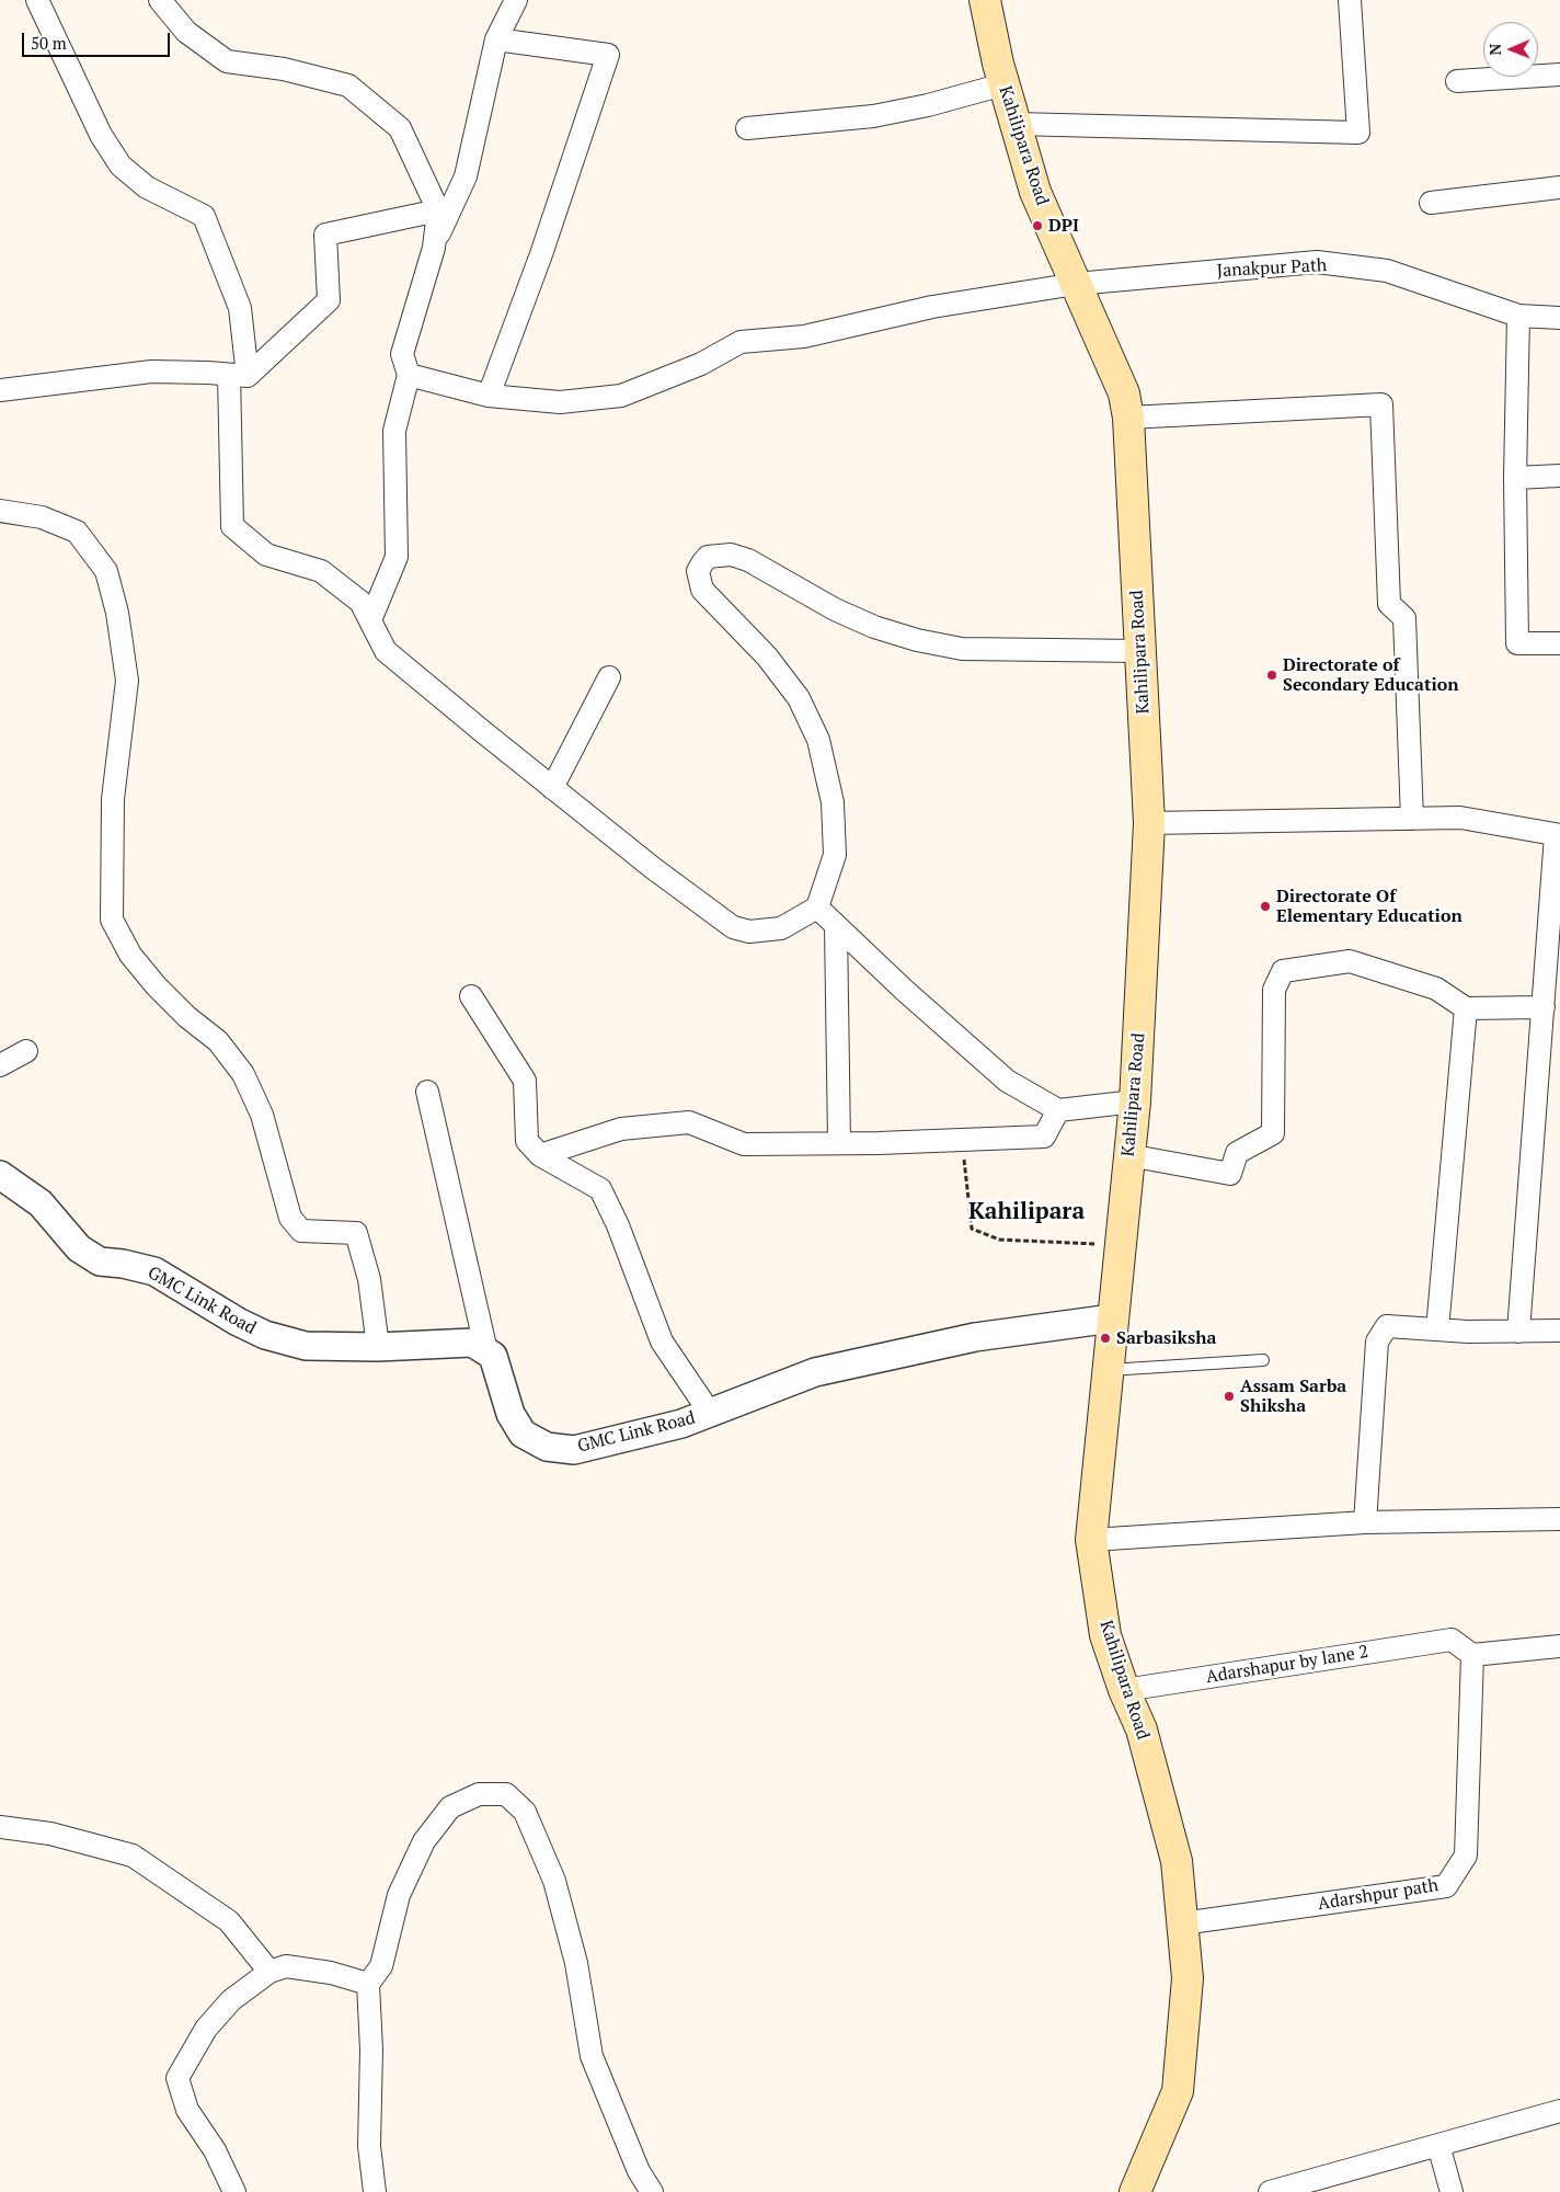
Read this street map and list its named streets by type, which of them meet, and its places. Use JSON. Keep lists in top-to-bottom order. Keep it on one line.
{"streets":{"main road":["Kahilipara Road"],"street":["Janakpur Path","GMC Link Road","Adarshapur by lane 2","Adarshpur path"]},"crossings":[["Kahilipara Road","Janakpur Path"],["Kahilipara Road","GMC Link Road"],["Kahilipara Road","Adarshapur by lane 2"],["Kahilipara Road","Adarshpur path"],["Adarshapur by lane 2","Adarshpur path"]],"districts":["Kahilipara"],"places":["DPI","Directorate of Secondary Education","Directorate Of Elementary Education","Sarbasiksha","Assam Sarba Shiksha"],"scale_bar":"50 m","north":"left"}
